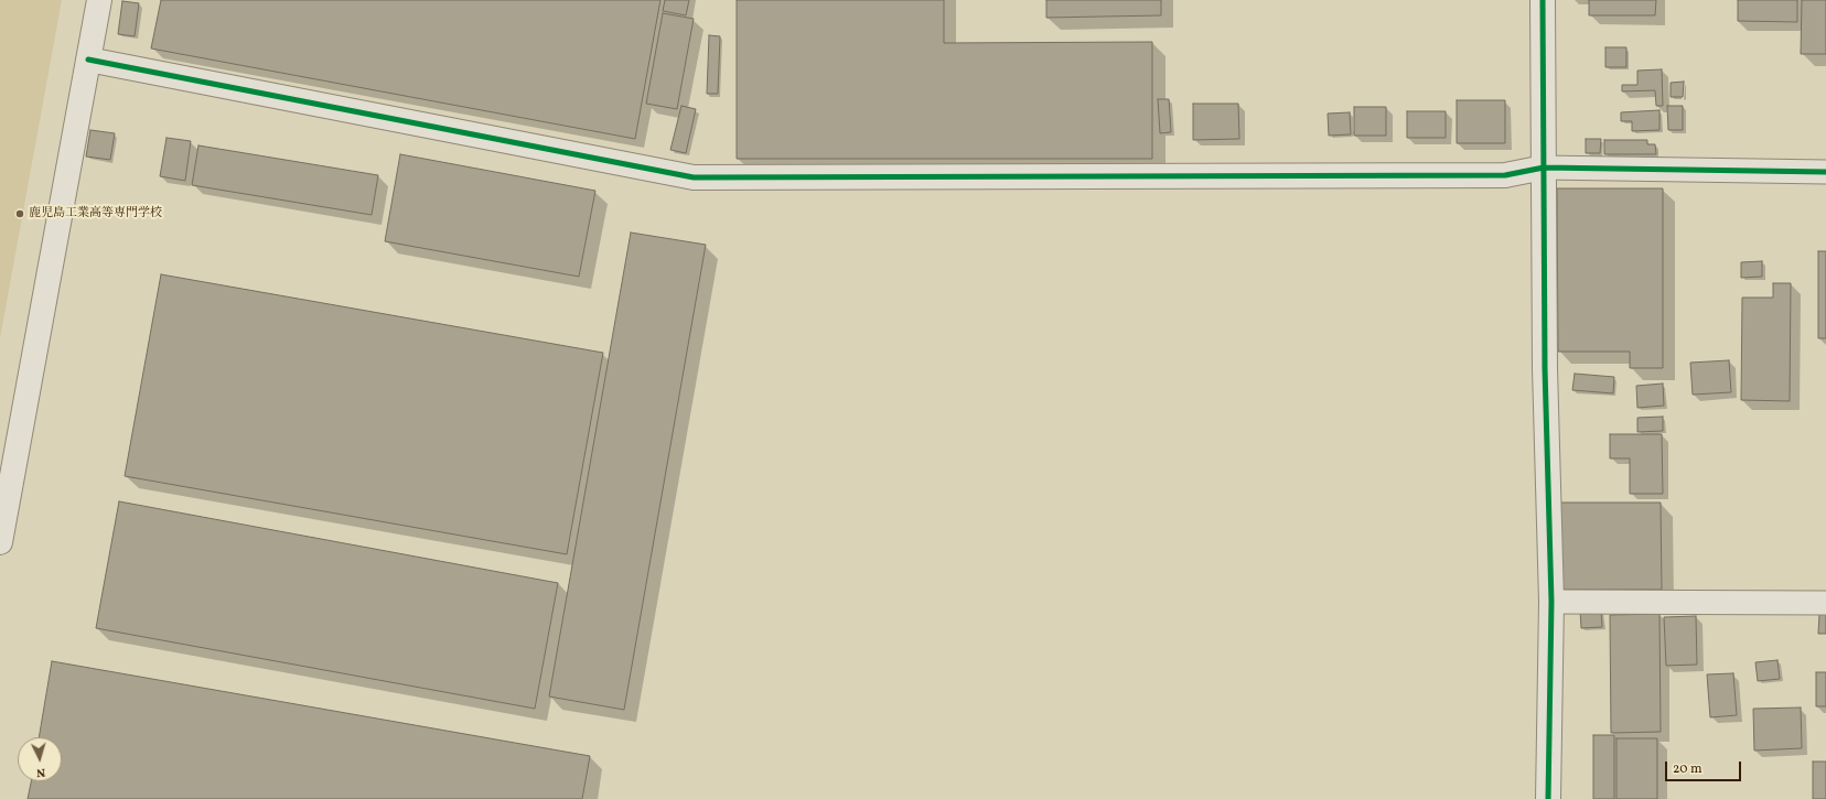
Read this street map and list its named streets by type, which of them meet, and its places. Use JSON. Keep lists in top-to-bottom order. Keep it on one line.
{"places":["鹿児島工業高等専門学校"],"scale_bar":"20 m","north":"bottom"}
